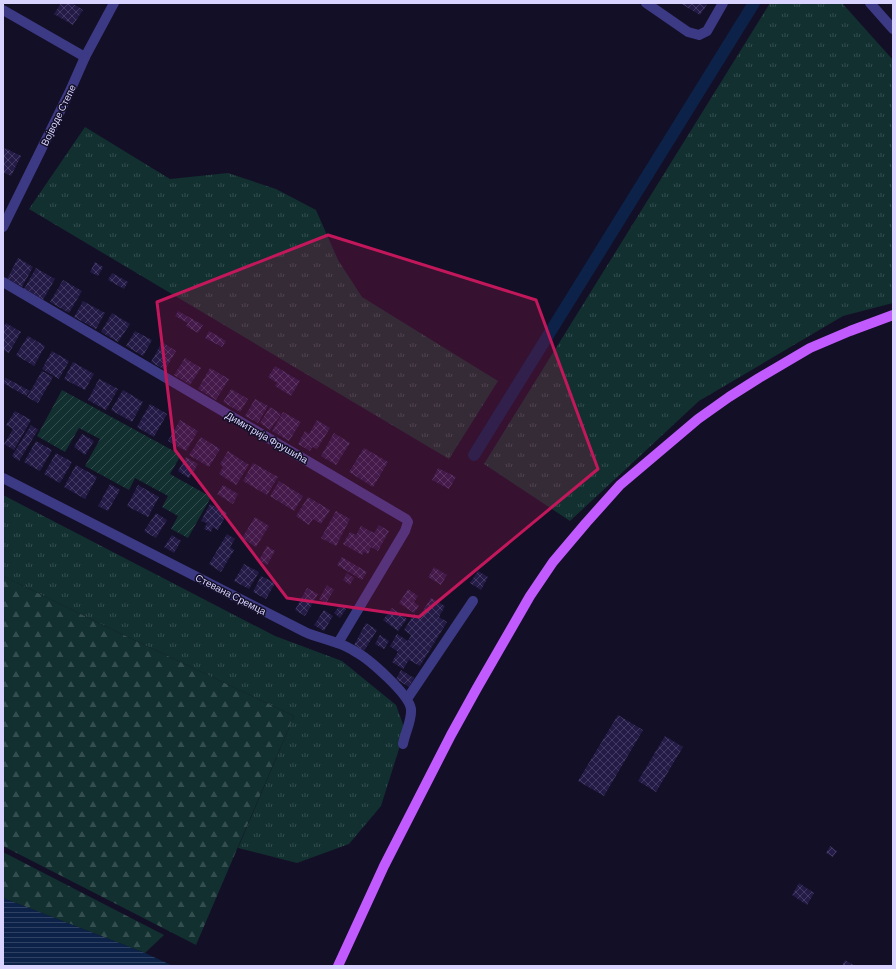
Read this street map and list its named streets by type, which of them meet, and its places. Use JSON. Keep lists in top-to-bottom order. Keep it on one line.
{"streets":{"street":["Војводе Степе","Димитрија Фрушића","Стевана Сремца"]},"crossings":[["Димитрија Фрушића","Стевана Сремца"]]}
